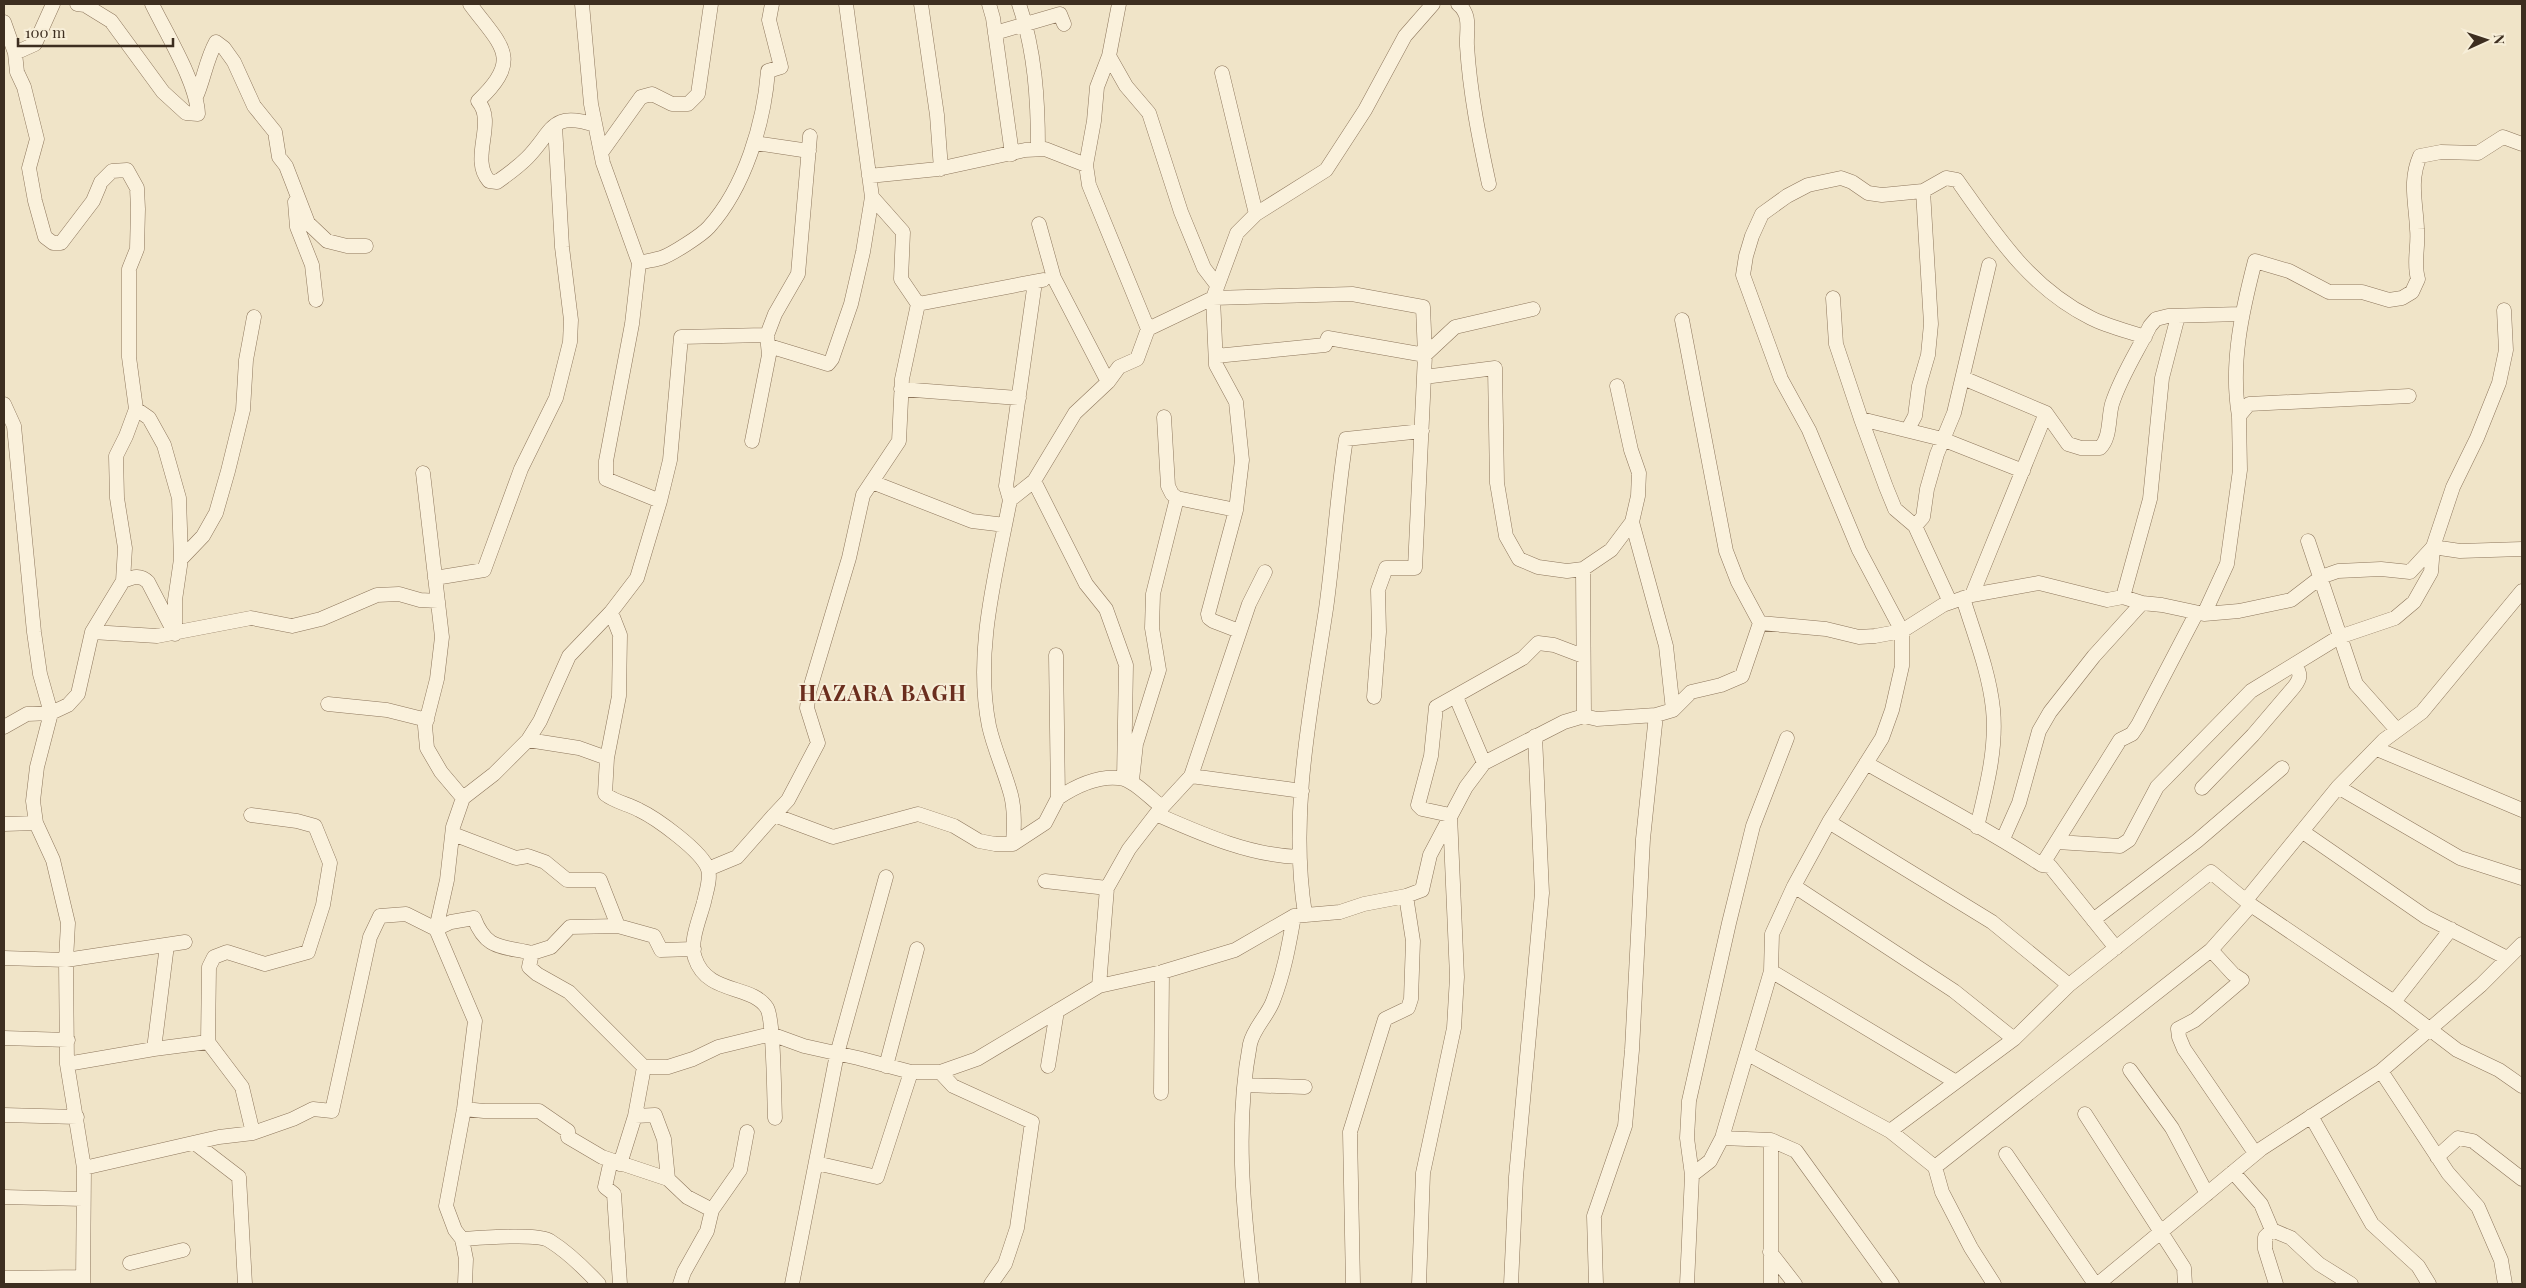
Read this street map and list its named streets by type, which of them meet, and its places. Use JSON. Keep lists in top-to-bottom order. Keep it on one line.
{"districts":["HAZARA BAGH"],"scale_bar":"100 m","north":"right"}
